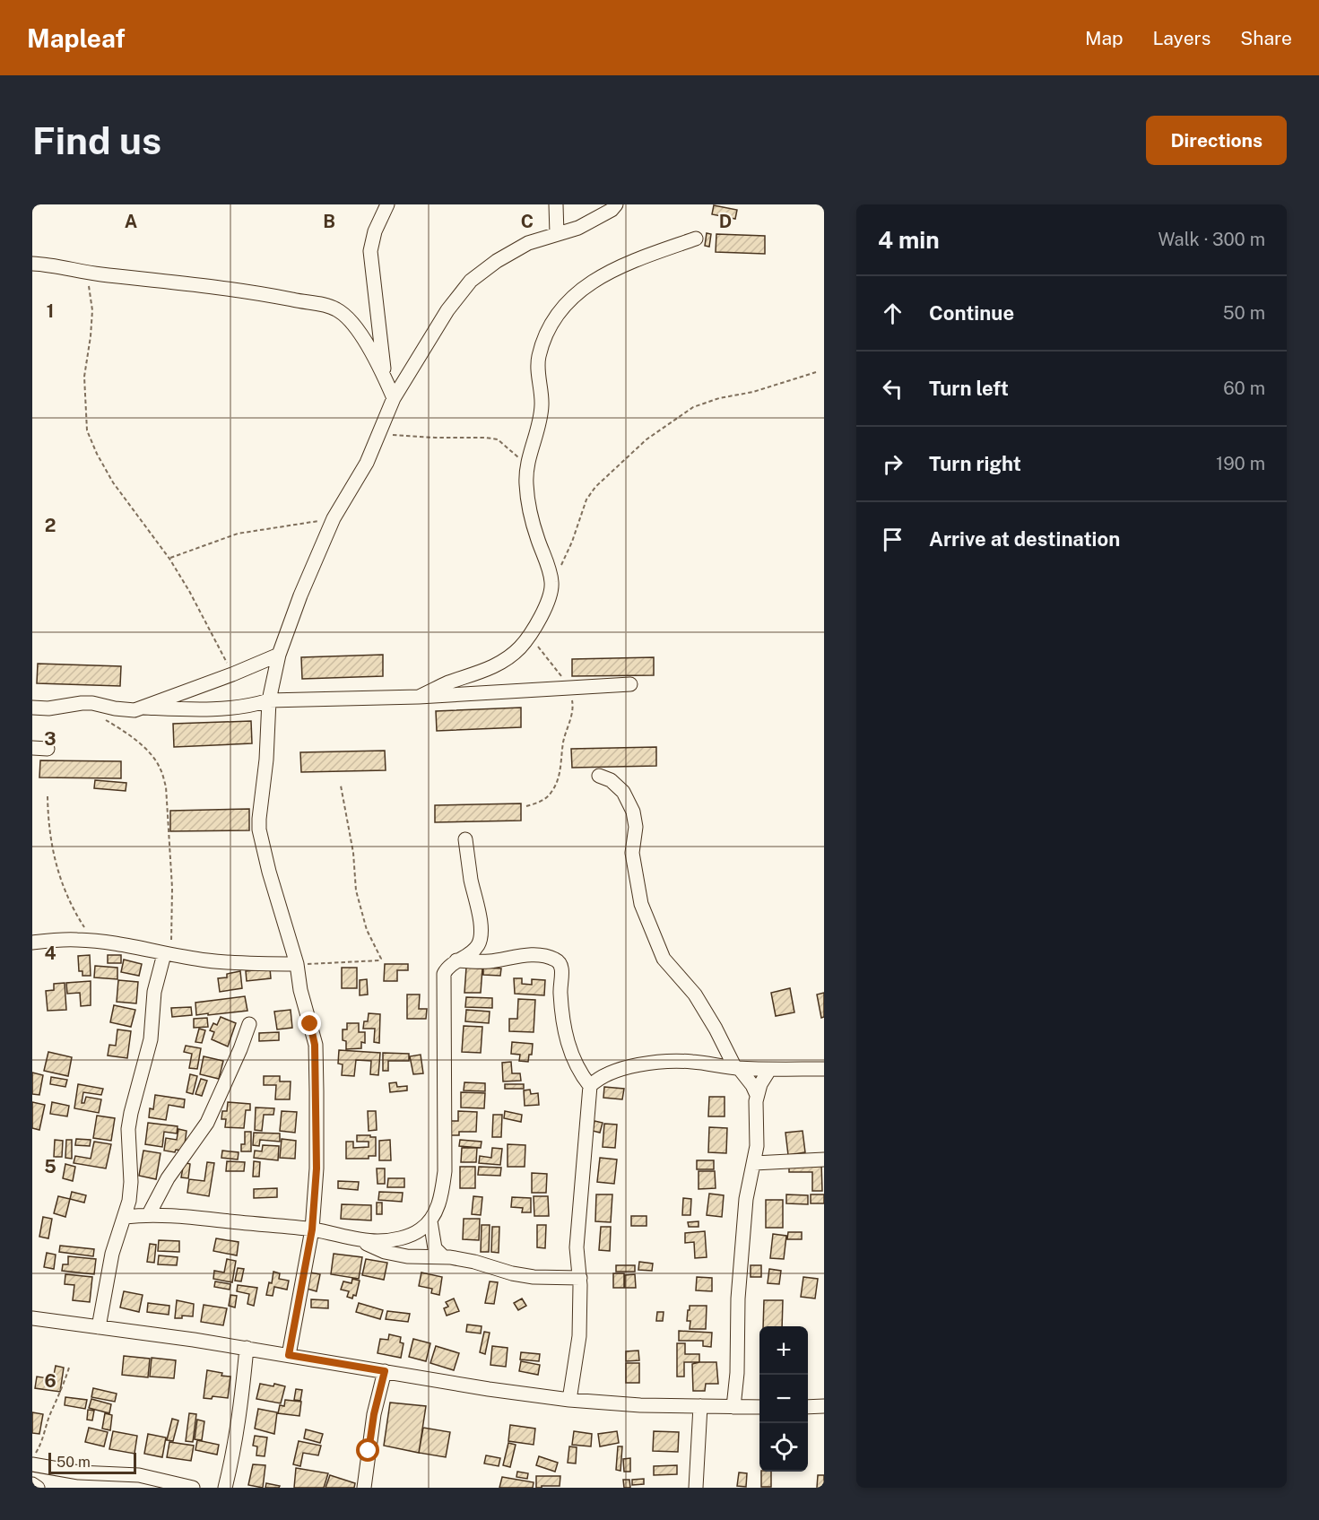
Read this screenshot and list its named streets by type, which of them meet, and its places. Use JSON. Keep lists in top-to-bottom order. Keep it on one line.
{"scale_bar":"50 m","page":{"header":"Mapleaf","nav":["Map","Layers","Share"],"buttons":"Directions","title":"Find us","heading":["4 min","Walk · 300 m"],"list":[["Continue","50 m"],["Turn left","60 m"],["Turn right","190 m"],"Arrive at destination"],"map_buttons":["+","−"],"scale":"50 m"},"grid":{"columns":["A","B","C","D"],"rows":["1","2","3","4","5","6"]}}
